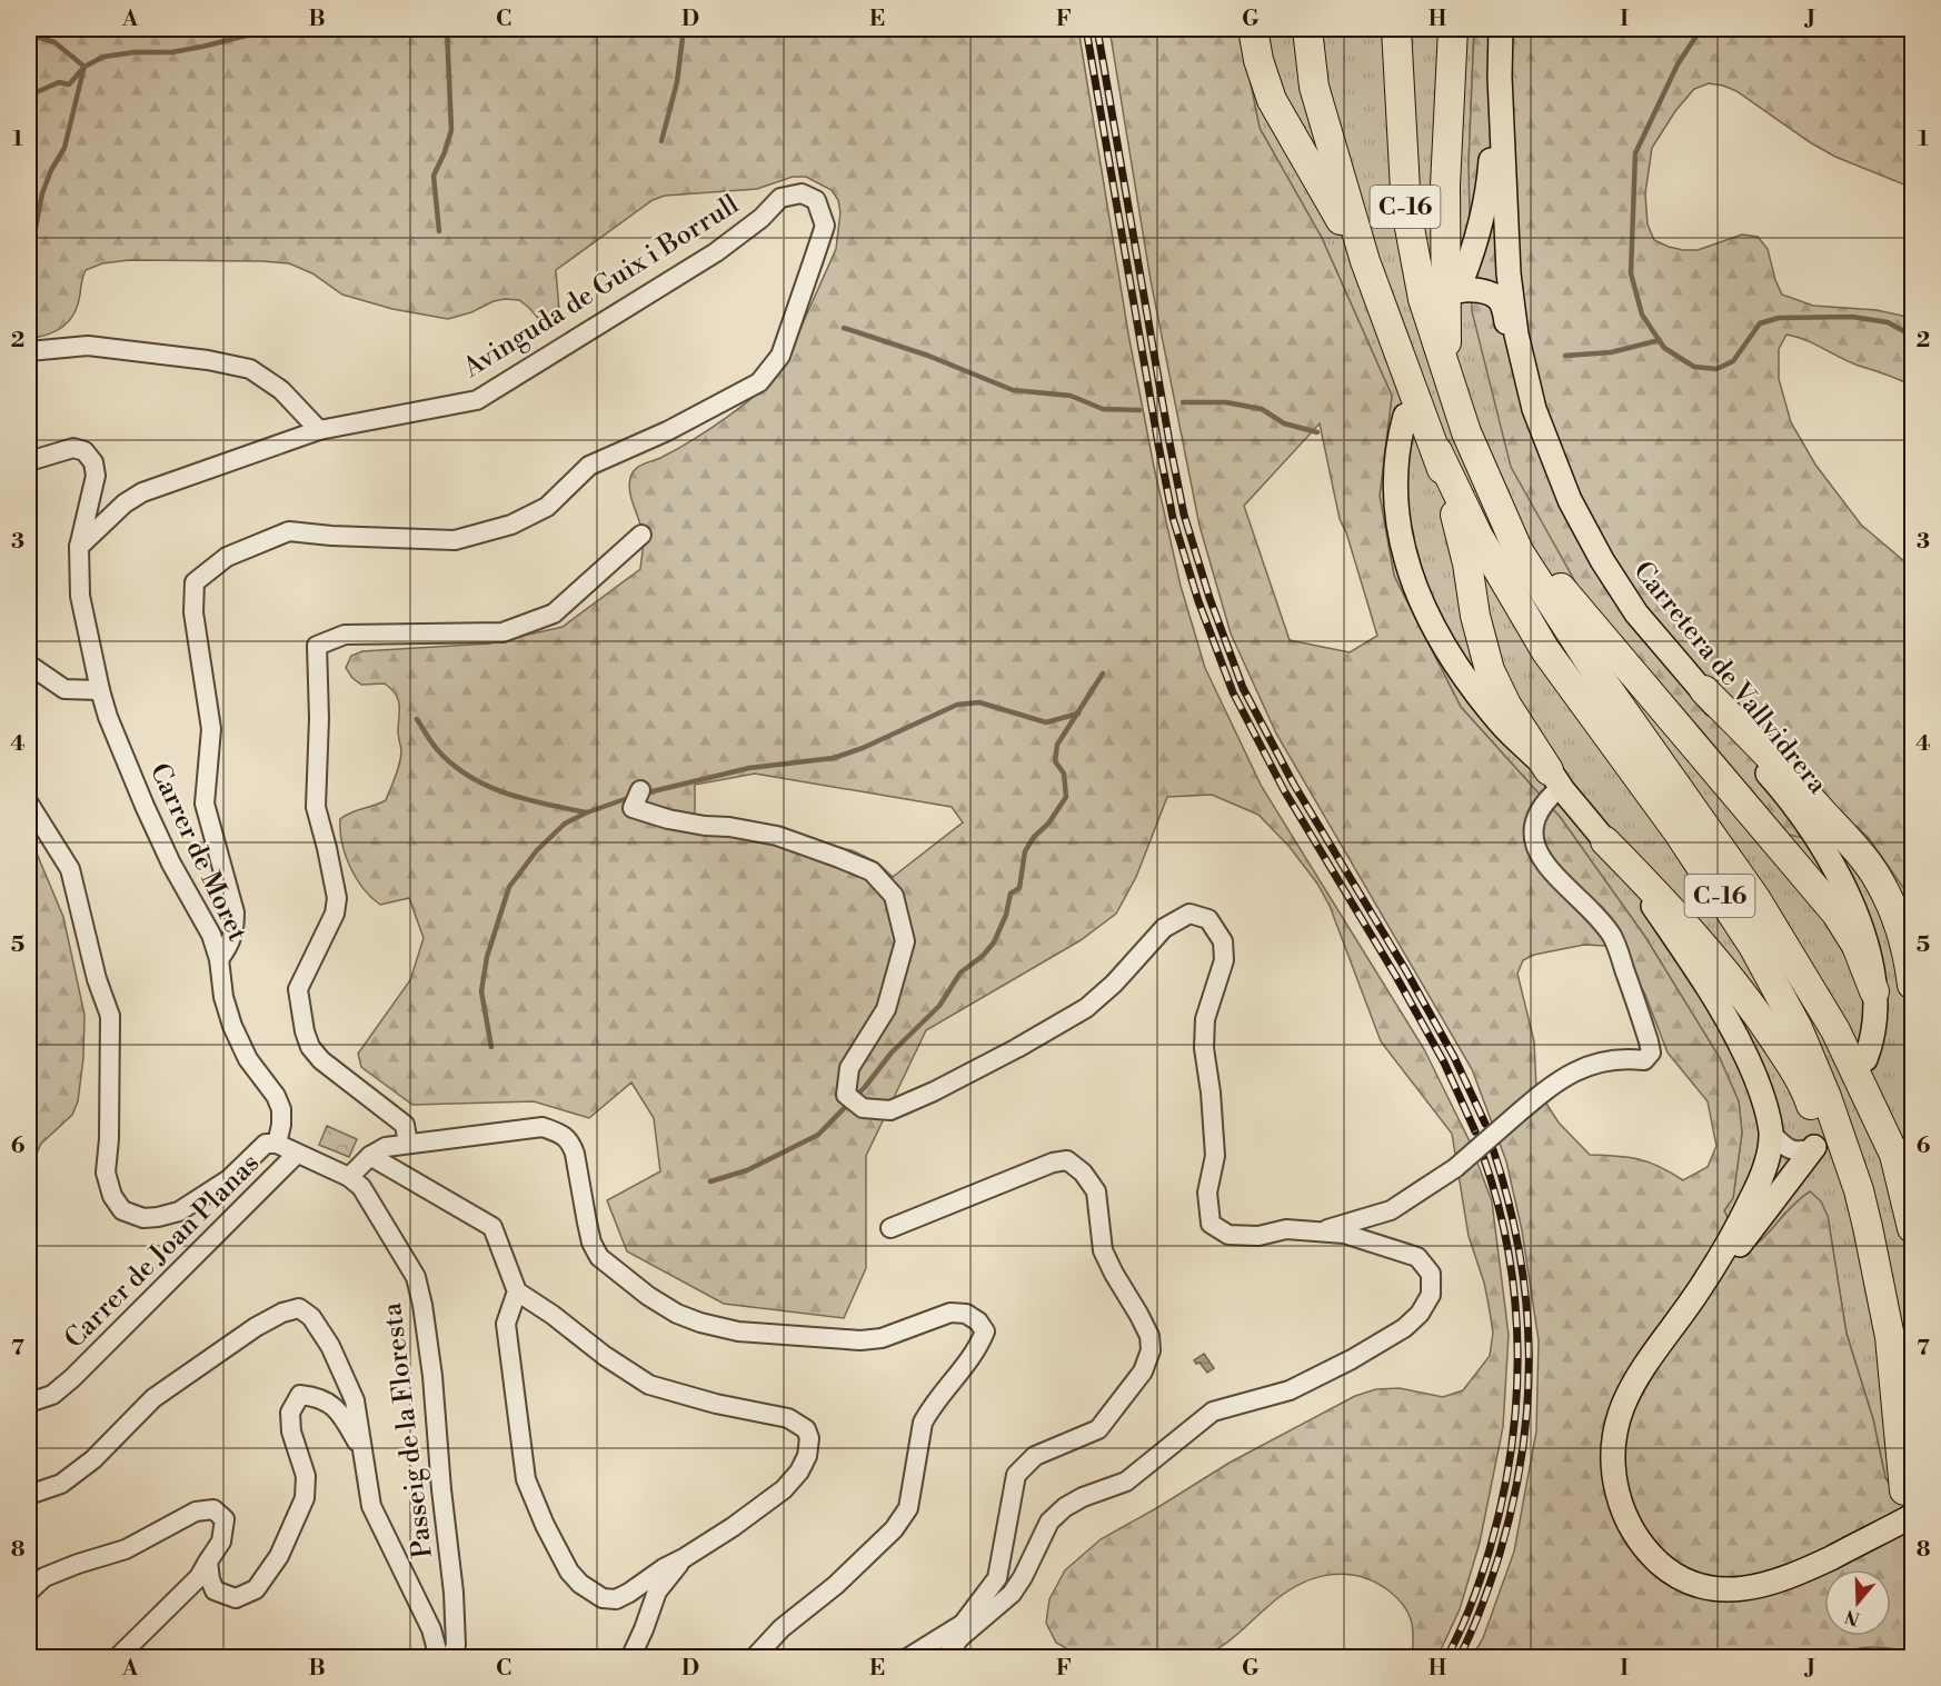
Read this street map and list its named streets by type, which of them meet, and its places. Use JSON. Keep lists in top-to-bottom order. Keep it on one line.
{"streets":{"highway":["C-16"],"main road":["Carretera de Vallvidrera"],"street":["Avinguda de Guix i Borrull","Carrer de Moret","Carrer de Joan Planas","Passeig de la Floresta"]},"crossings":[["Avinguda de Guix i Borrull","Carrer de Moret"]],"north":"bottom","grid":{"columns":["A","B","C","D","E","F","G","H","I","J"],"rows":["1","2","3","4","5","6","7","8"]}}
